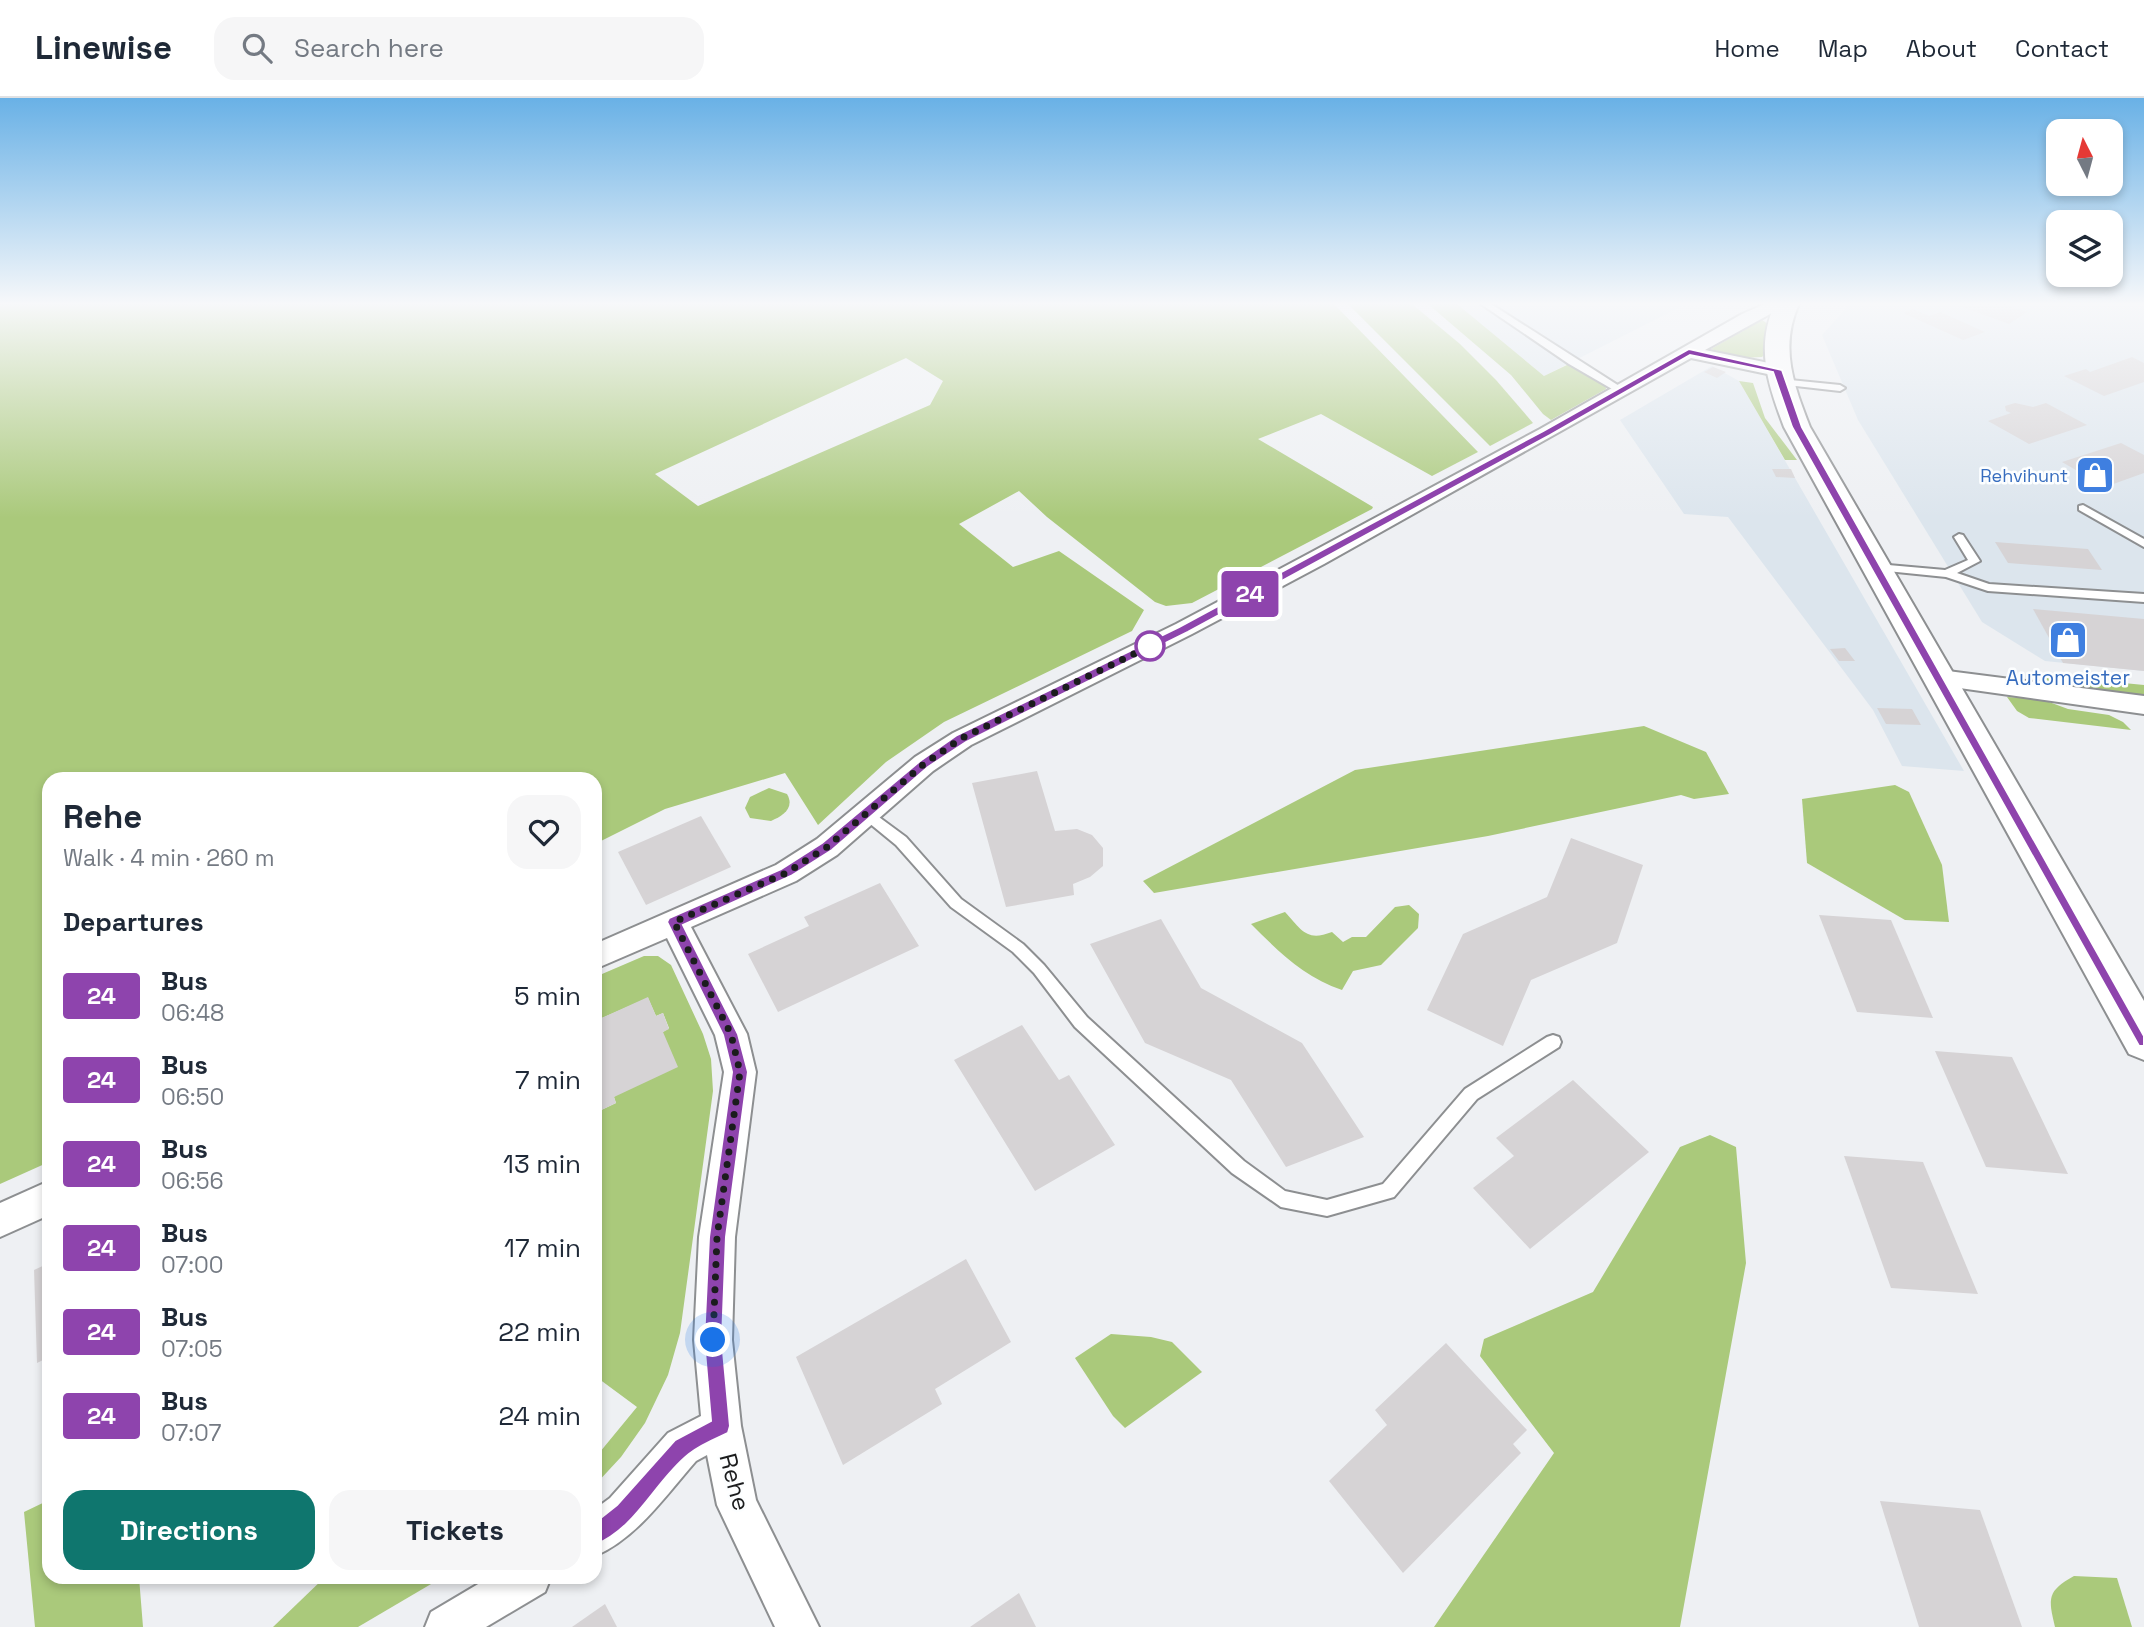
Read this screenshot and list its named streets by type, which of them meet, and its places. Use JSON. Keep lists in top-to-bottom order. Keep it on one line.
{"streets":{"street":["Rehe"]},"places":{"shop":["Rehvihunt","Automeister"]},"lines":["bus line 24"],"north":"top","page":{"header":"Linewise","search":"Search here","nav":["Home","Map","About","Contact"],"on_map":"24","heading":[["Rehe","Walk · 4 min · 260 m"],"Departures"],"list":[{"mark":"24","name":"Bus","note":"06:48","value":"5 min"},{"mark":"24","name":"Bus","note":"06:50","value":"7 min"},{"mark":"24","name":"Bus","note":"06:56","value":"13 min"},{"mark":"24","name":"Bus","note":"07:00","value":"17 min"},{"mark":"24","name":"Bus","note":"07:05","value":"22 min"},{"mark":"24","name":"Bus","note":"07:07","value":"24 min"}],"buttons":["Directions","Tickets"]}}
